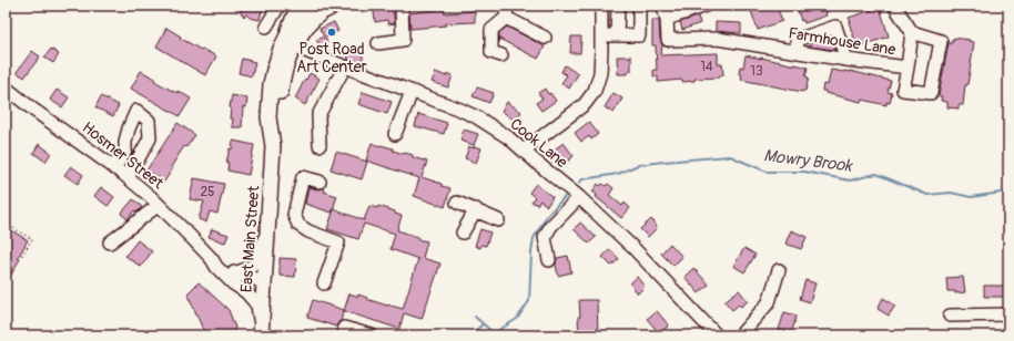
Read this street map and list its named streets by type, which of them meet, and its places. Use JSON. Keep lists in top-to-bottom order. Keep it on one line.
{"streets":{"main road":["East Main Street"],"street":["Farmhouse Lane","Cook Lane","Hosmer Street"]},"crossings":[["Cook Lane","East Main Street"],["Hosmer Street","East Main Street"]],"water":["Mowry Brook"],"places":["Post Road Art Center"],"house_numbers":["14","13","25"]}
